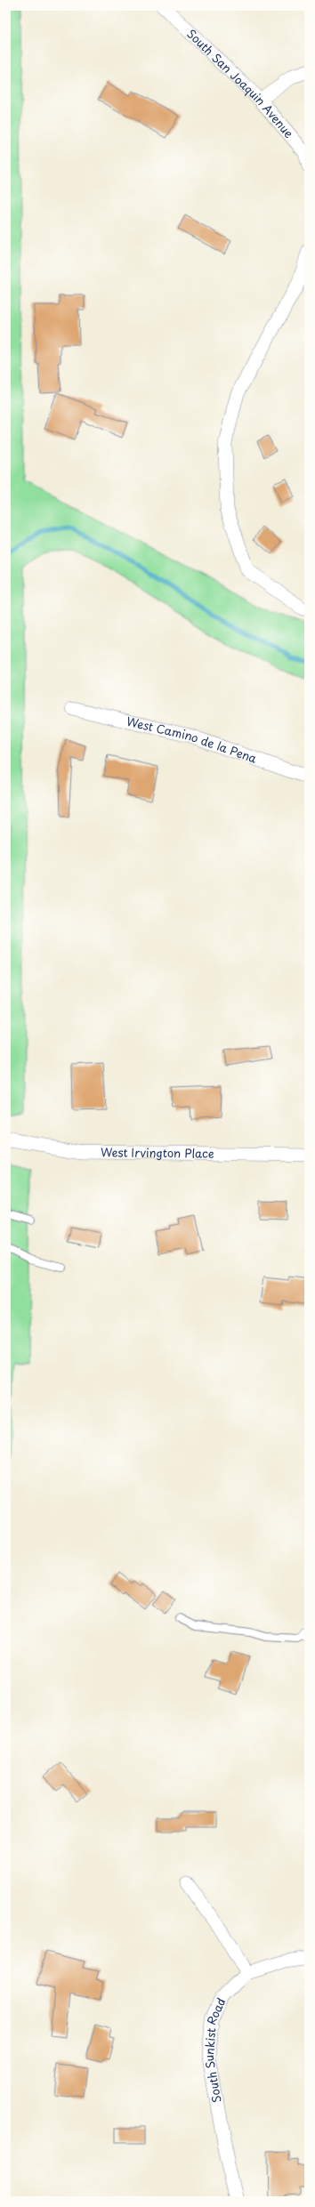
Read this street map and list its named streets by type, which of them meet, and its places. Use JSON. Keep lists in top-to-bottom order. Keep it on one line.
{"streets":{"street":["South San Joaquin Avenue","West Camino de la Pena","West Irvington Place","South Sunkist Road"]}}
